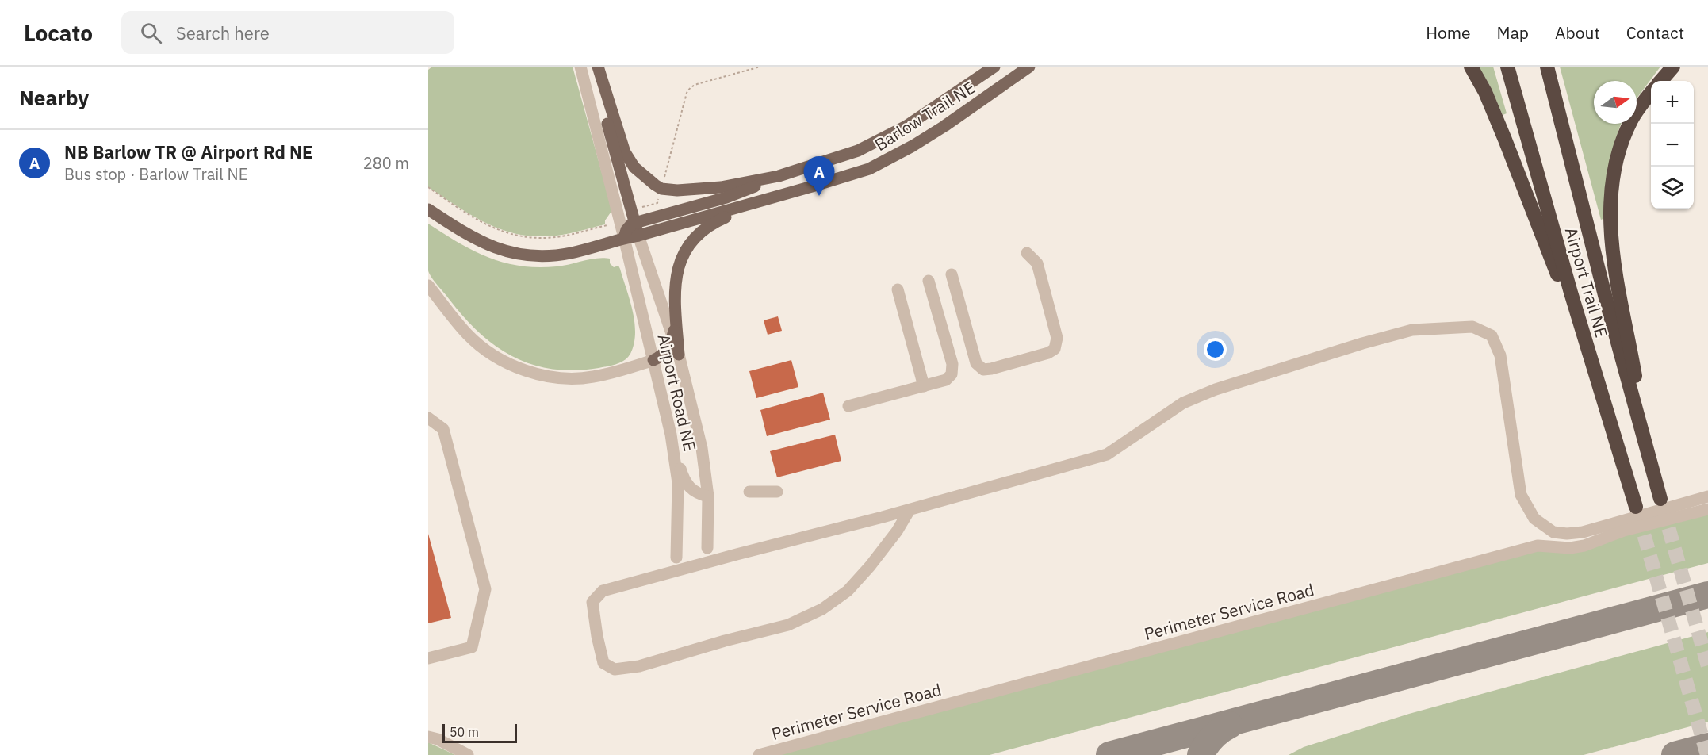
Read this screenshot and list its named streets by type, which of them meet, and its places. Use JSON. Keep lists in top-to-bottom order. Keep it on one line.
{"streets":{"highway":["Airport Trail NE"],"main road":["Barlow Trail NE"],"street":["Airport Road NE","Perimeter Service Road"]},"scale_bar":"50 m","north":"right","page":{"header":"Locato","search":"Search here","nav":["Home","Map","About","Contact"],"heading":"Nearby","map_buttons":["+","−"],"list":[{"mark":"A","name":"NB Barlow TR @ Airport Rd NE","note":"Bus stop · Barlow Trail NE","value":"280 m"}],"pins":"A","scale":"50 m"}}
